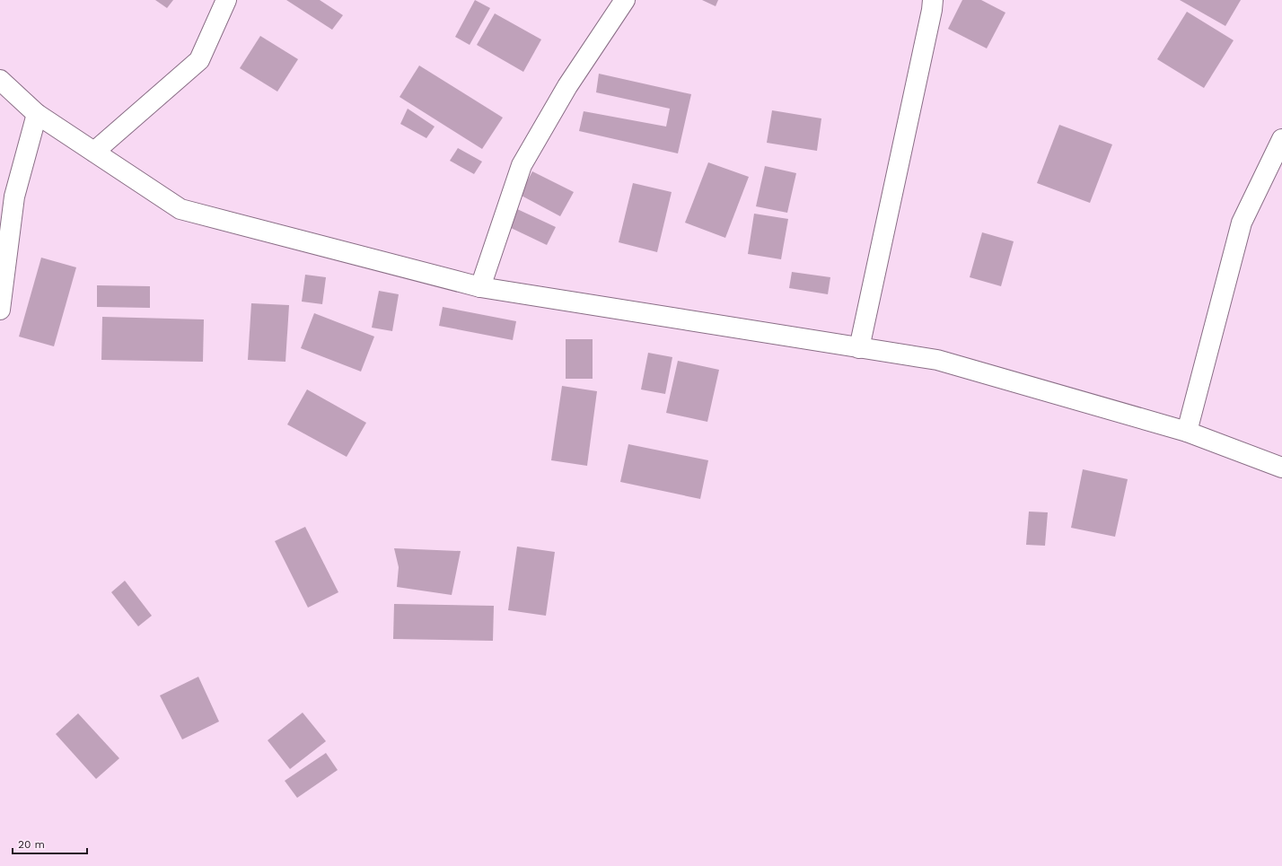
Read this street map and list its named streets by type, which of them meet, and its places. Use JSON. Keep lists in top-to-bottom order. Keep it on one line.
{"scale_bar":"20 m"}
